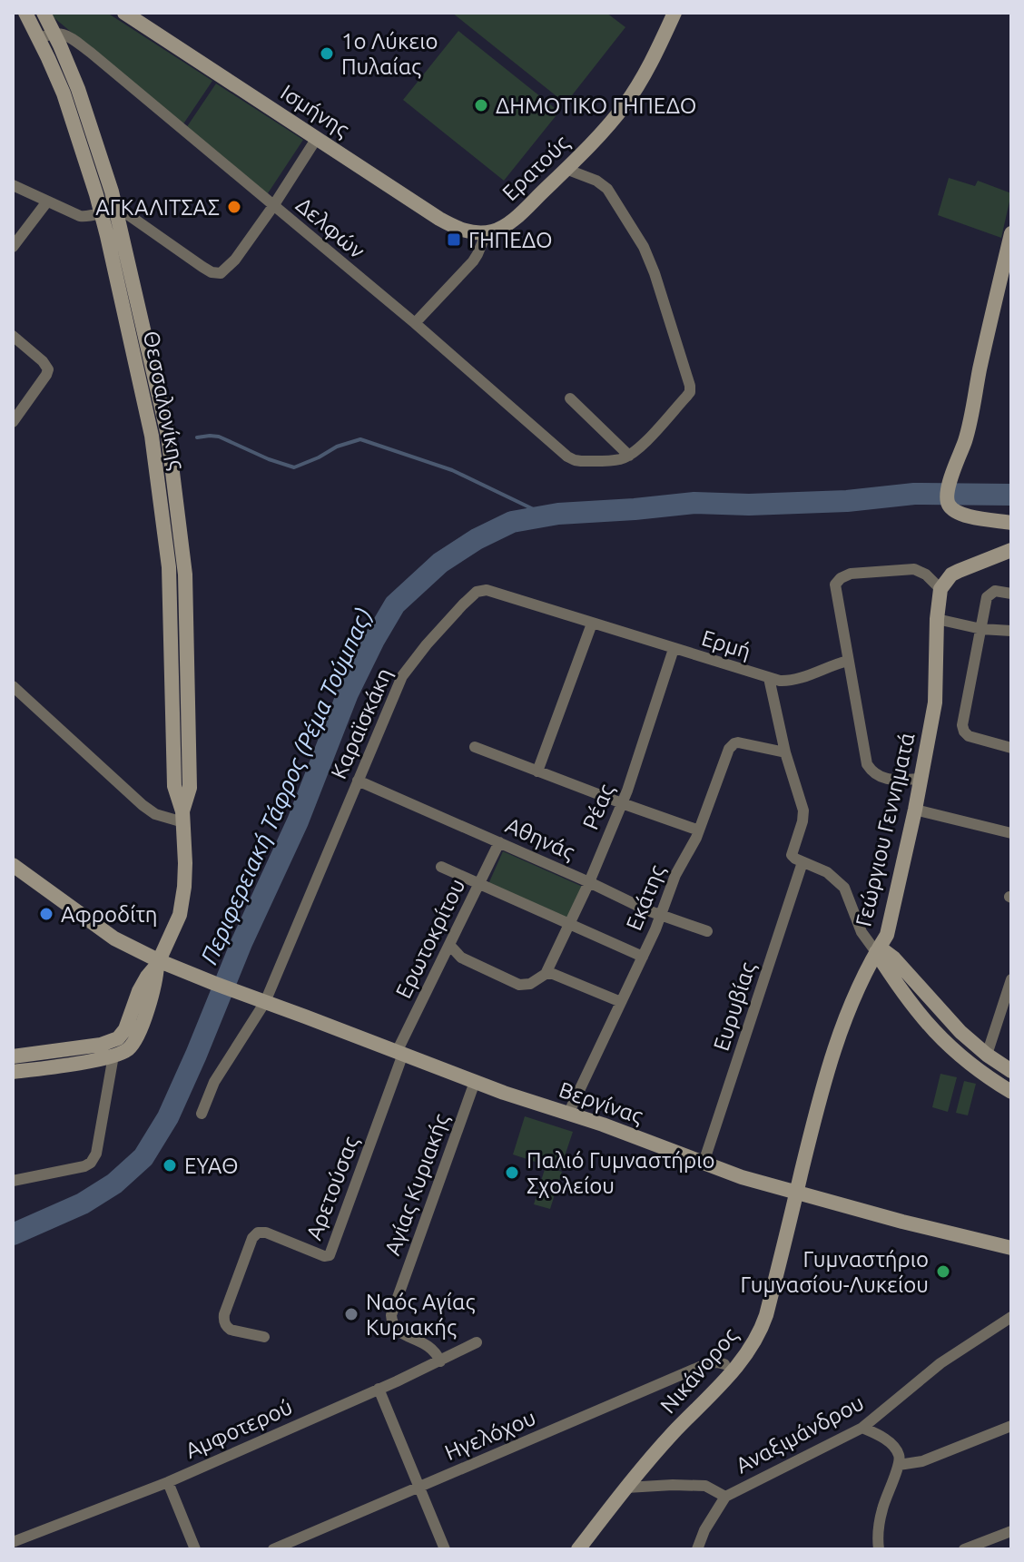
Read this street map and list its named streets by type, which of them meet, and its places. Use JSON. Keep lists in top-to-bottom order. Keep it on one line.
{"streets":{"street":["Ισμήνης","Ερατούς","Δελφών","Θεσσαλονίκης","Ερμή","Καραϊσκάκη","Ρέας","Γεώργιου Γεννηματά","Αθηνάς","Εκάτης","Ερωτοκρίτου","Ευρυβίας","Βεργίνας","Αγίας Κυριακής","Αρετούσας","Νικάνορος","Αμφοτερού","Αναξιμάνδρου","Ηγελόχου"]},"crossings":[["Ισμήνης","Ερατούς"],["Δελφών","Θεσσαλονίκης"],["Θεσσαλονίκης","Βεργίνας"],["Ερμή","Καραϊσκάκη"],["Ερμή","Ρέας"],["Καραϊσκάκη","Αθηνάς"],["Καραϊσκάκη","Βεργίνας"],["Ρέας","Αθηνάς"],["Γεώργιου Γεννηματά","Βεργίνας"],["Γεώργιου Γεννηματά","Νικάνορος"],["Αθηνάς","Εκάτης"],["Αθηνάς","Ερωτοκρίτου"],["Εκάτης","Βεργίνας"],["Ερωτοκρίτου","Βεργίνας"],["Ερωτοκρίτου","Αρετούσας"],["Ευρυβίας","Βεργίνας"],["Βεργίνας","Αγίας Κυριακής"],["Βεργίνας","Αρετούσας"],["Βεργίνας","Νικάνορος"],["Αγίας Κυριακής","Αμφοτερού"]],"water":["Περιφερειακή Τάφρος (Ρέμα Τούμπας)"],"places":{"other":["1ο Λύκειο Πυλαίας","ΔΗΜΟΤΙΚΟ ΓΗΠΕΔΟ","ΑΓΚΑΛΙΤΣΑΣ","Αφροδίτη","ΕΥΑΘ","Παλιό Γυμναστήριο Σχολείου","Γυμναστήριο Γυμνασίου-Λυκείου","Ναός Αγίας Κυριακής"],"transit":["ΓΗΠΕΔΟ"]}}
